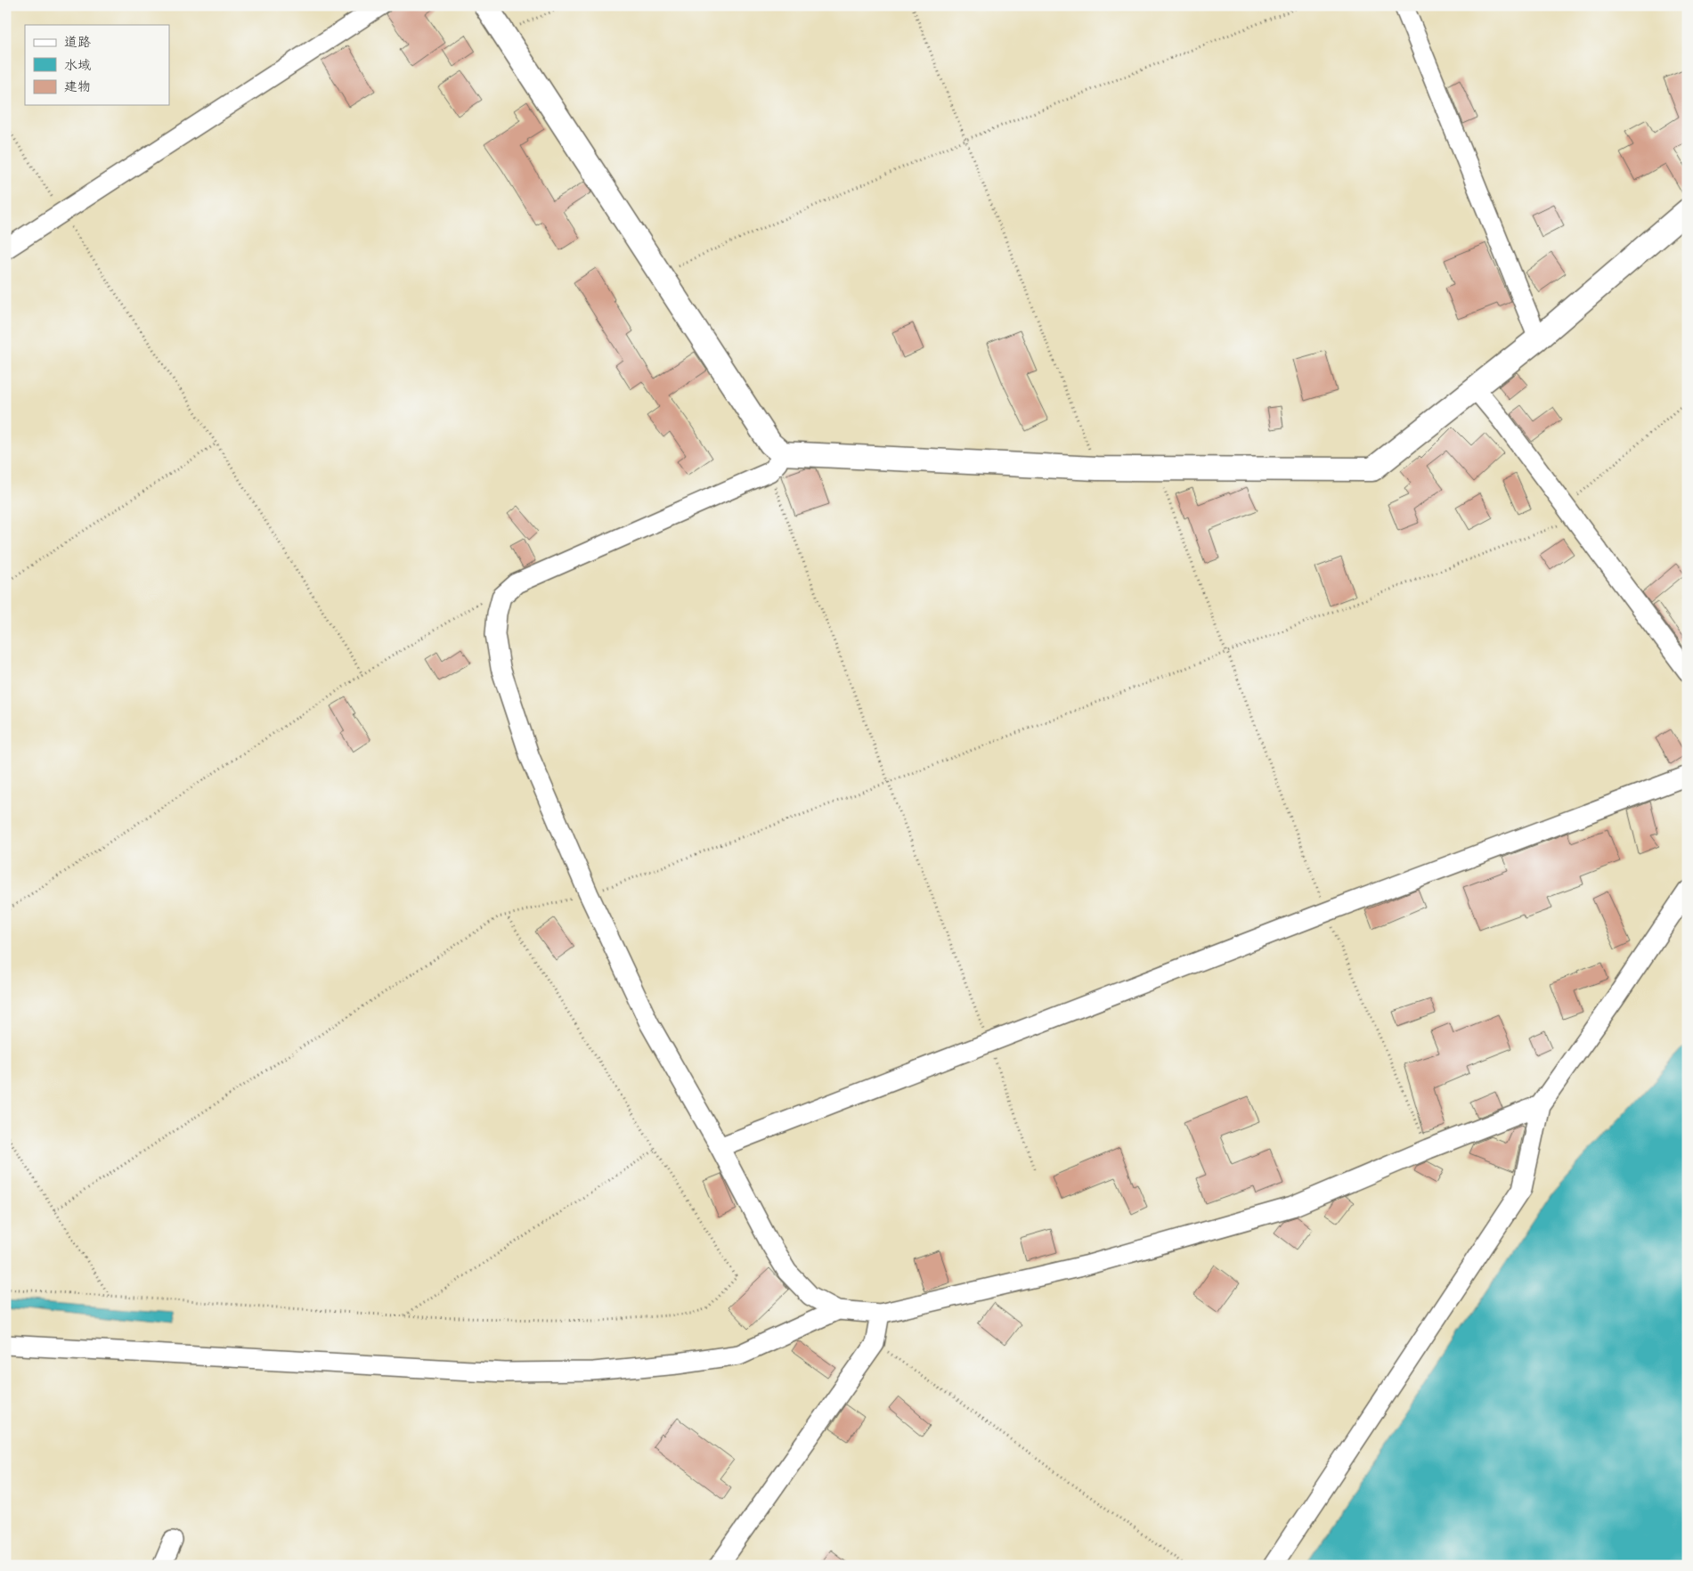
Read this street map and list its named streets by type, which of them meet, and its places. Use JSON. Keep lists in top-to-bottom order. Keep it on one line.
{"legend":["道路","水域","建物"]}
